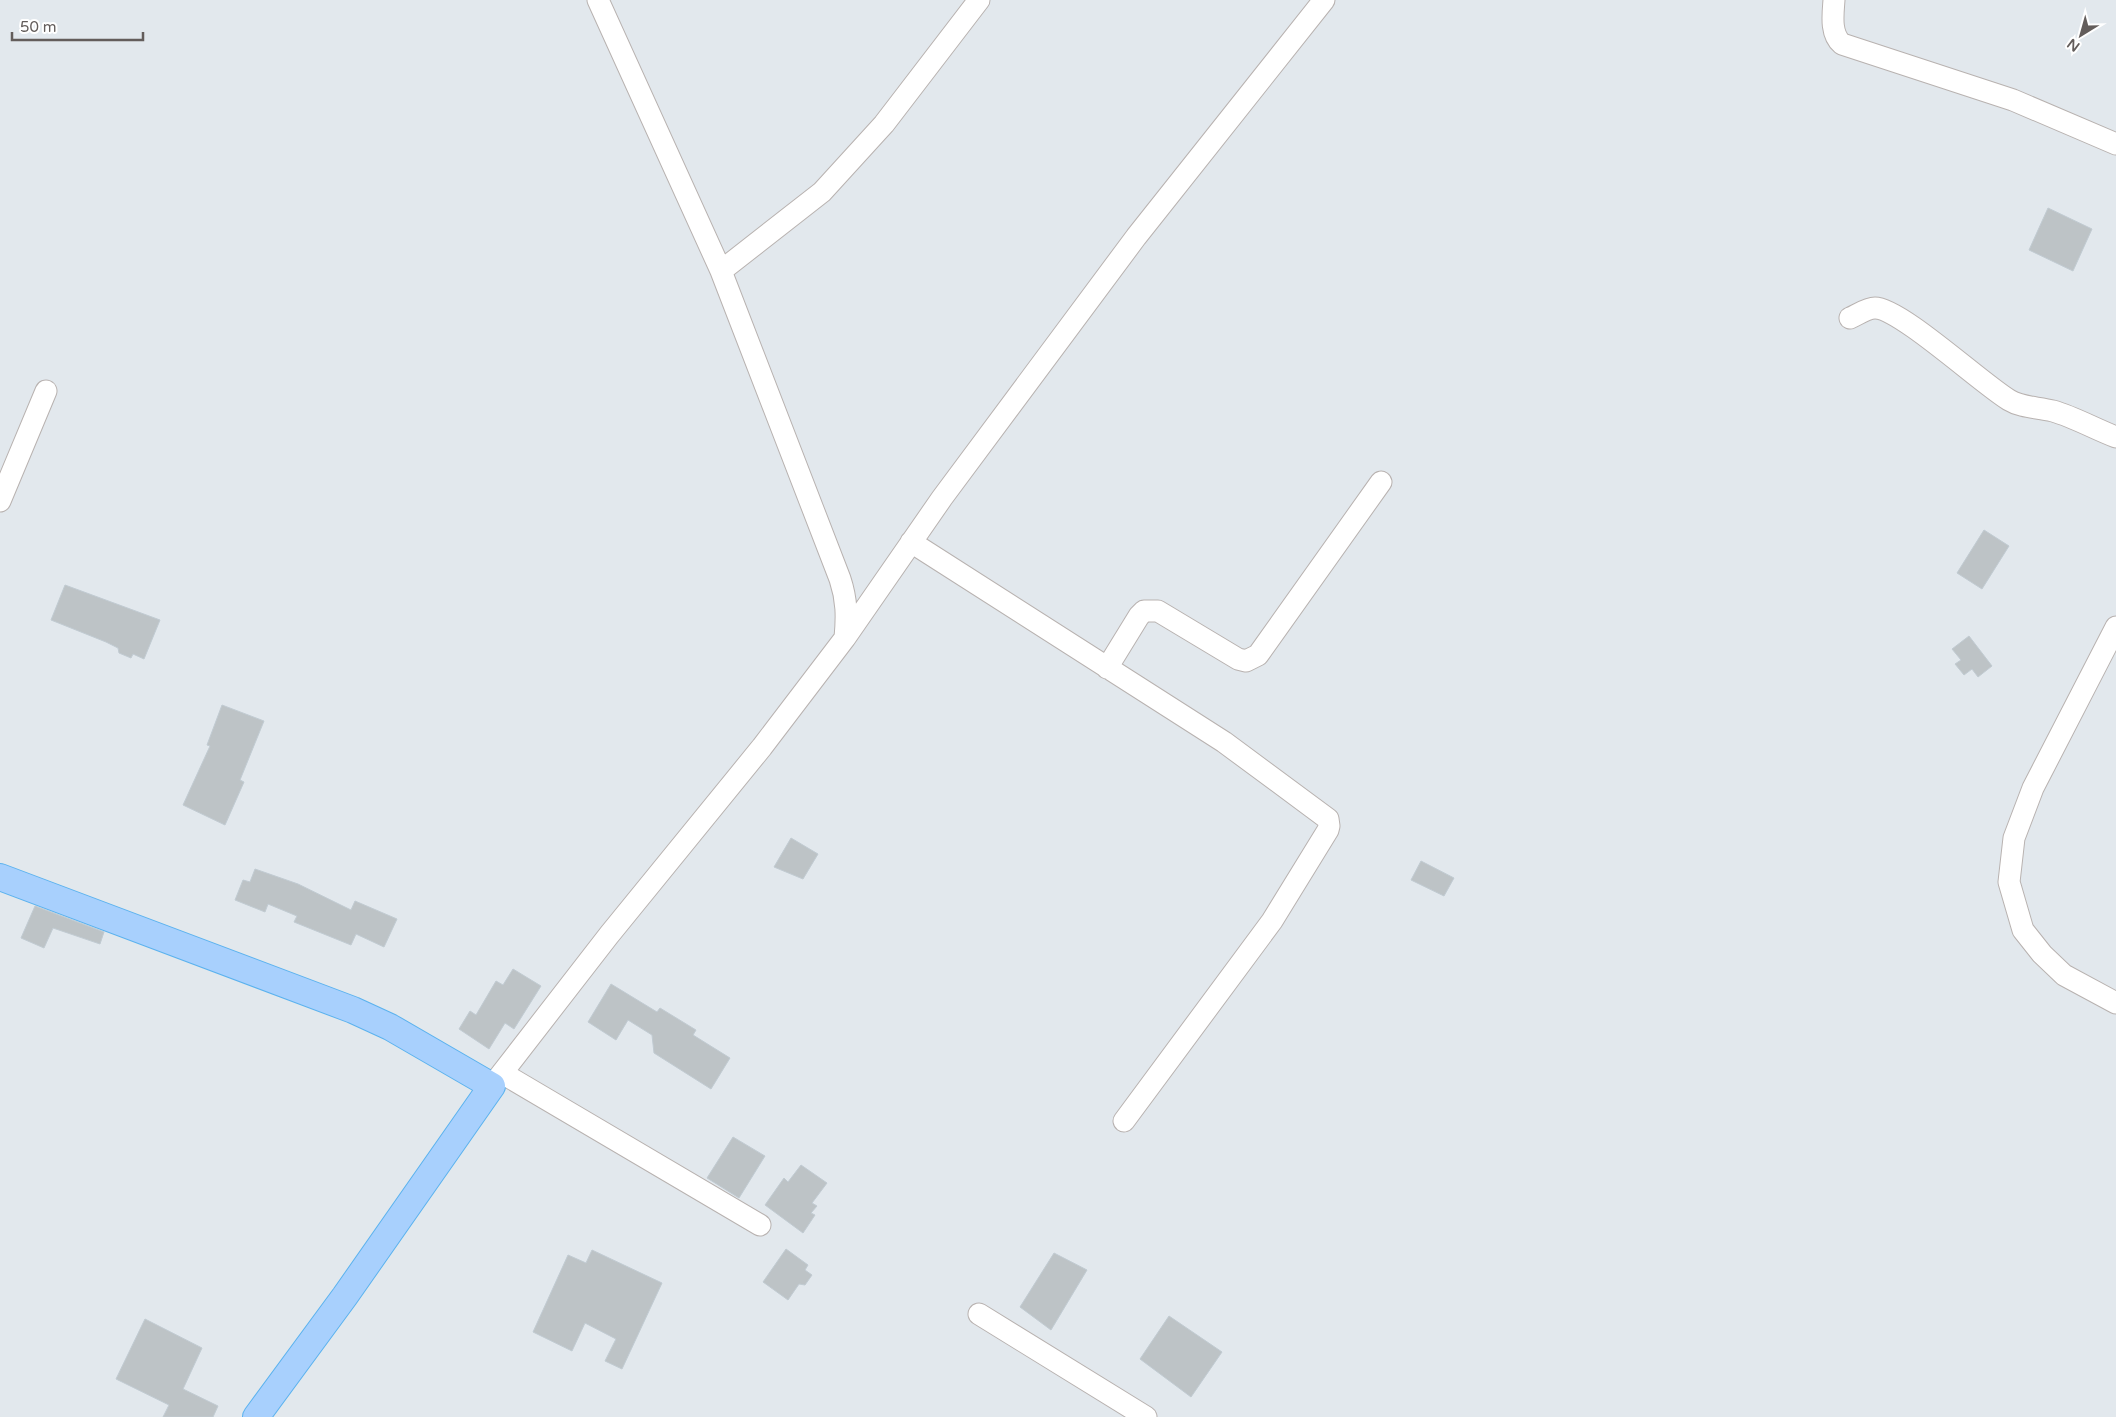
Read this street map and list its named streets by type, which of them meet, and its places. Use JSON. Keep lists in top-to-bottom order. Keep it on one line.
{"scale_bar":"50 m","north":"bottom left"}
